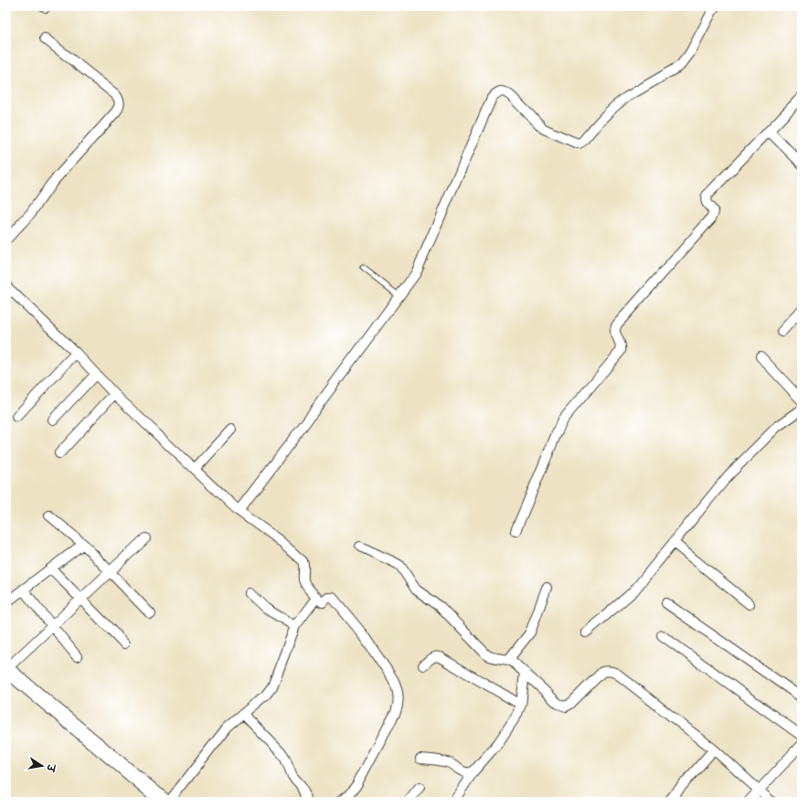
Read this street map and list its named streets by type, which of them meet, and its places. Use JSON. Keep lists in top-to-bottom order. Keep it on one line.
{"north":"right"}
